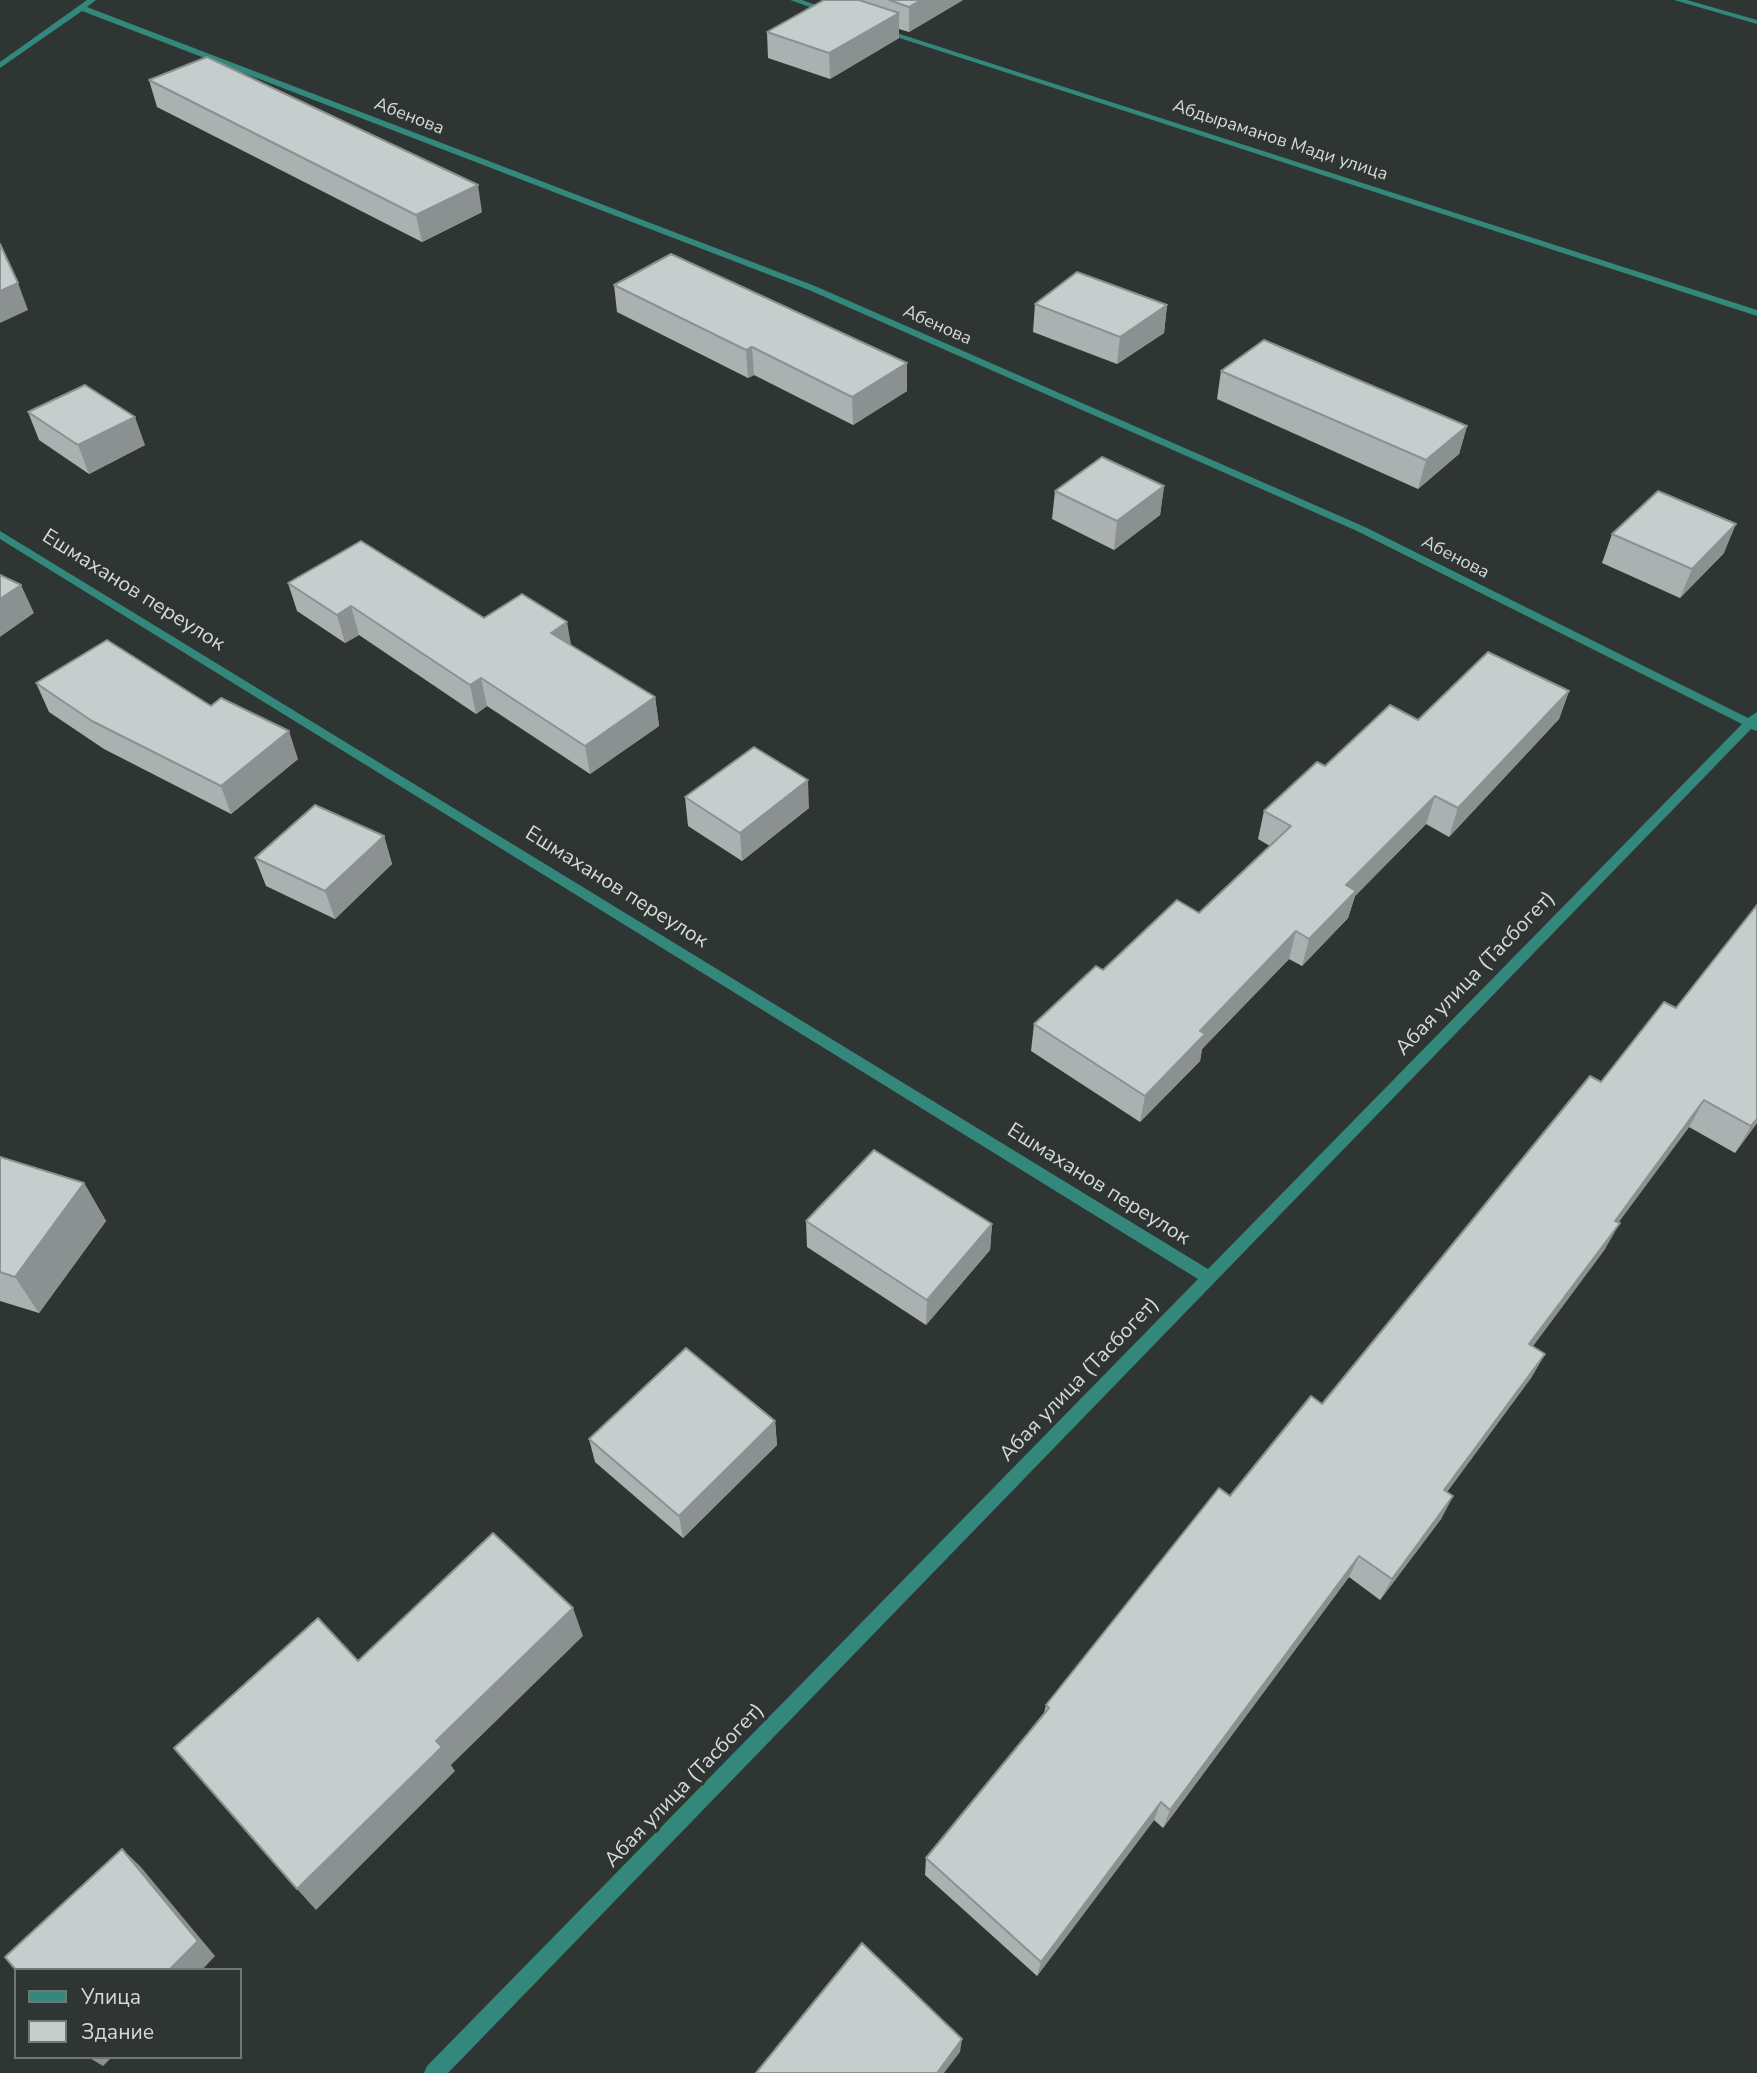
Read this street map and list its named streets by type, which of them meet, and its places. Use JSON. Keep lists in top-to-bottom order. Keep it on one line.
{"streets":{"street":["Абенова","Абдыраманов Мади улица","Ешмаханов переулок","Абая улица (Тасбогет)"]},"crossings":[["Абенова","Абая улица (Тасбогет)"],["Ешмаханов переулок","Абая улица (Тасбогет)"]],"legend":["Улица","Здание"]}
